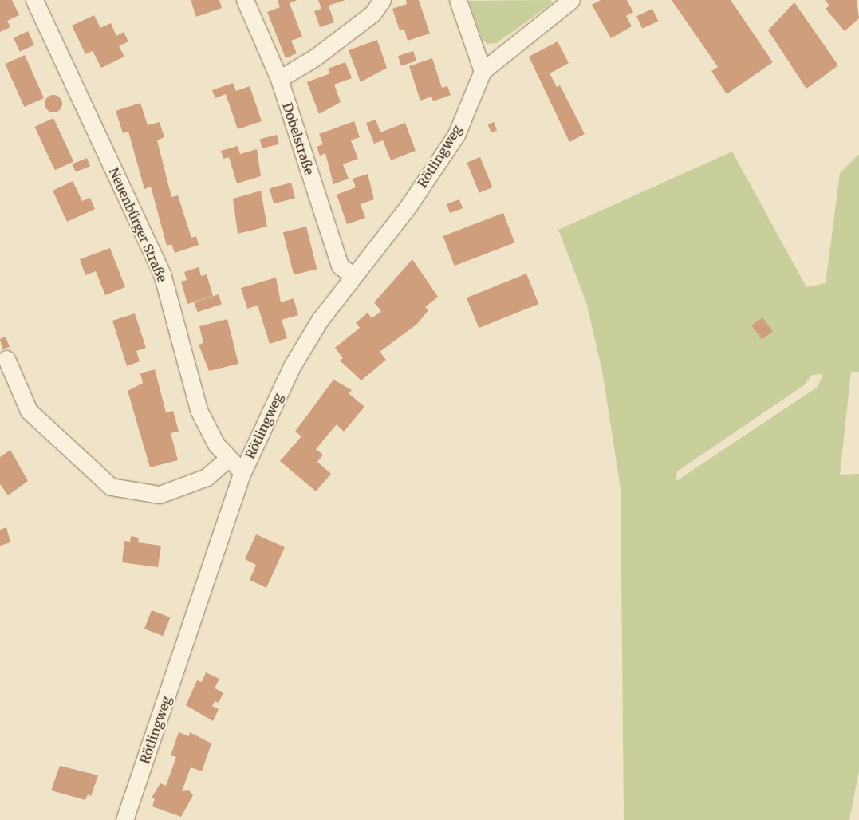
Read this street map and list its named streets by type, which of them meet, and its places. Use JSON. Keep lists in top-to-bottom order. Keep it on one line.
{"streets":{"street":["Dobelstraße","Rötlingweg","Neuenbürger Straße"]},"crossings":[["Dobelstraße","Rötlingweg"],["Rötlingweg","Neuenbürger Straße"]]}
